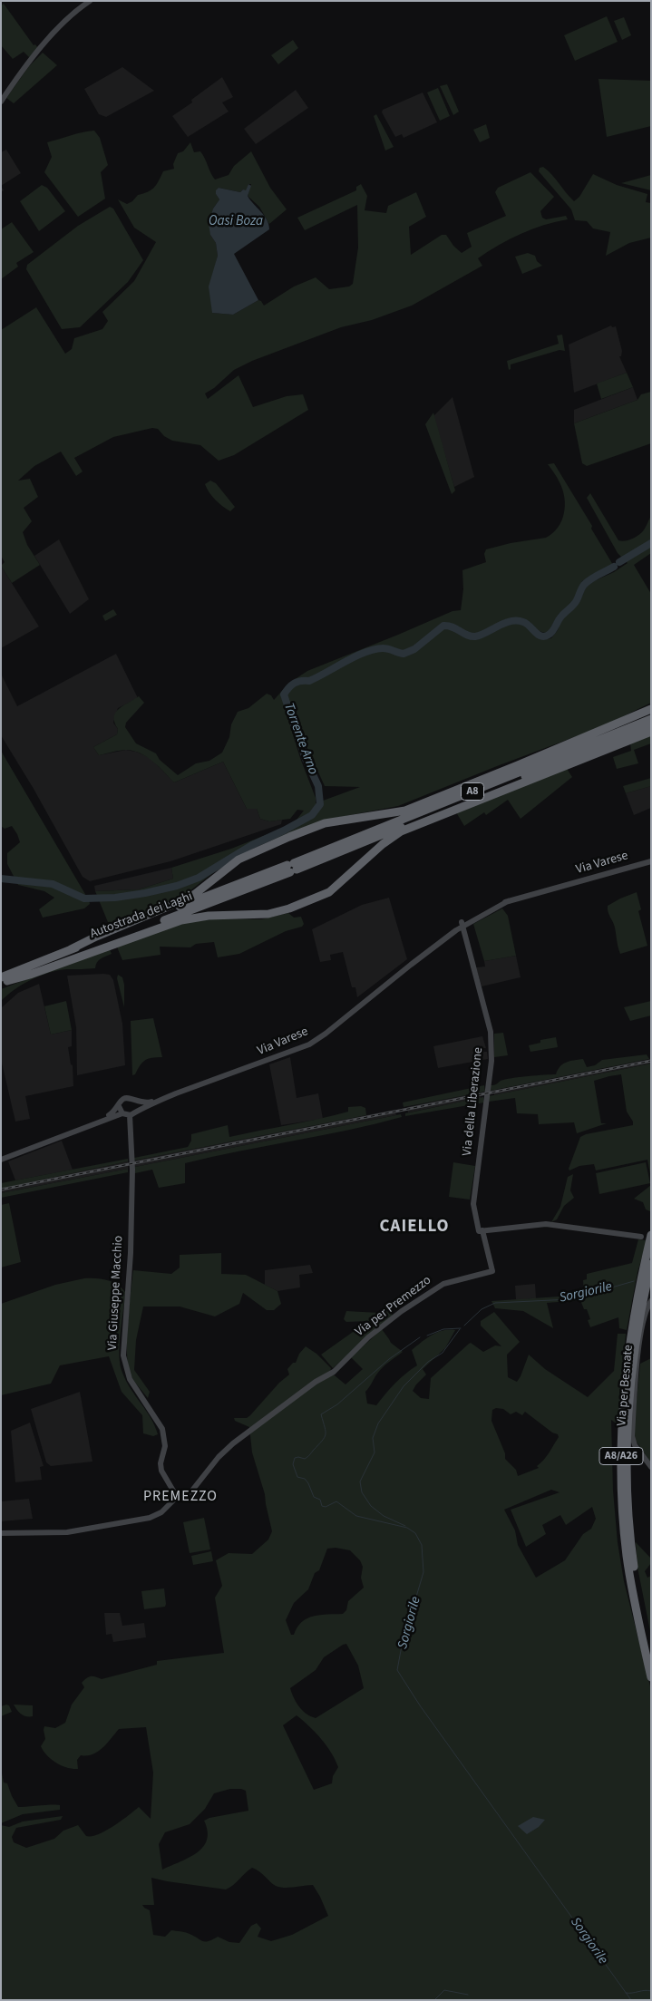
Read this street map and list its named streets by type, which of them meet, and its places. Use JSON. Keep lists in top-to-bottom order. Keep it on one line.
{"streets":{"highway":["A8","Autostrada dei Laghi","A8/A26"],"street":["Via Varese","Via della Liberazione","Via Giuseppe Macchio","Via per Premezzo","Via per Besnate"]},"crossings":[["A8","Autostrada dei Laghi"],["Via Varese","Via della Liberazione"],["Via della Liberazione","Via per Premezzo"],["Via Giuseppe Macchio","Via per Premezzo"]],"districts":["CAIELLO","PREMEZZO"],"water":["Oasi Boza","Torrente Arno","Sorgiorile"]}
